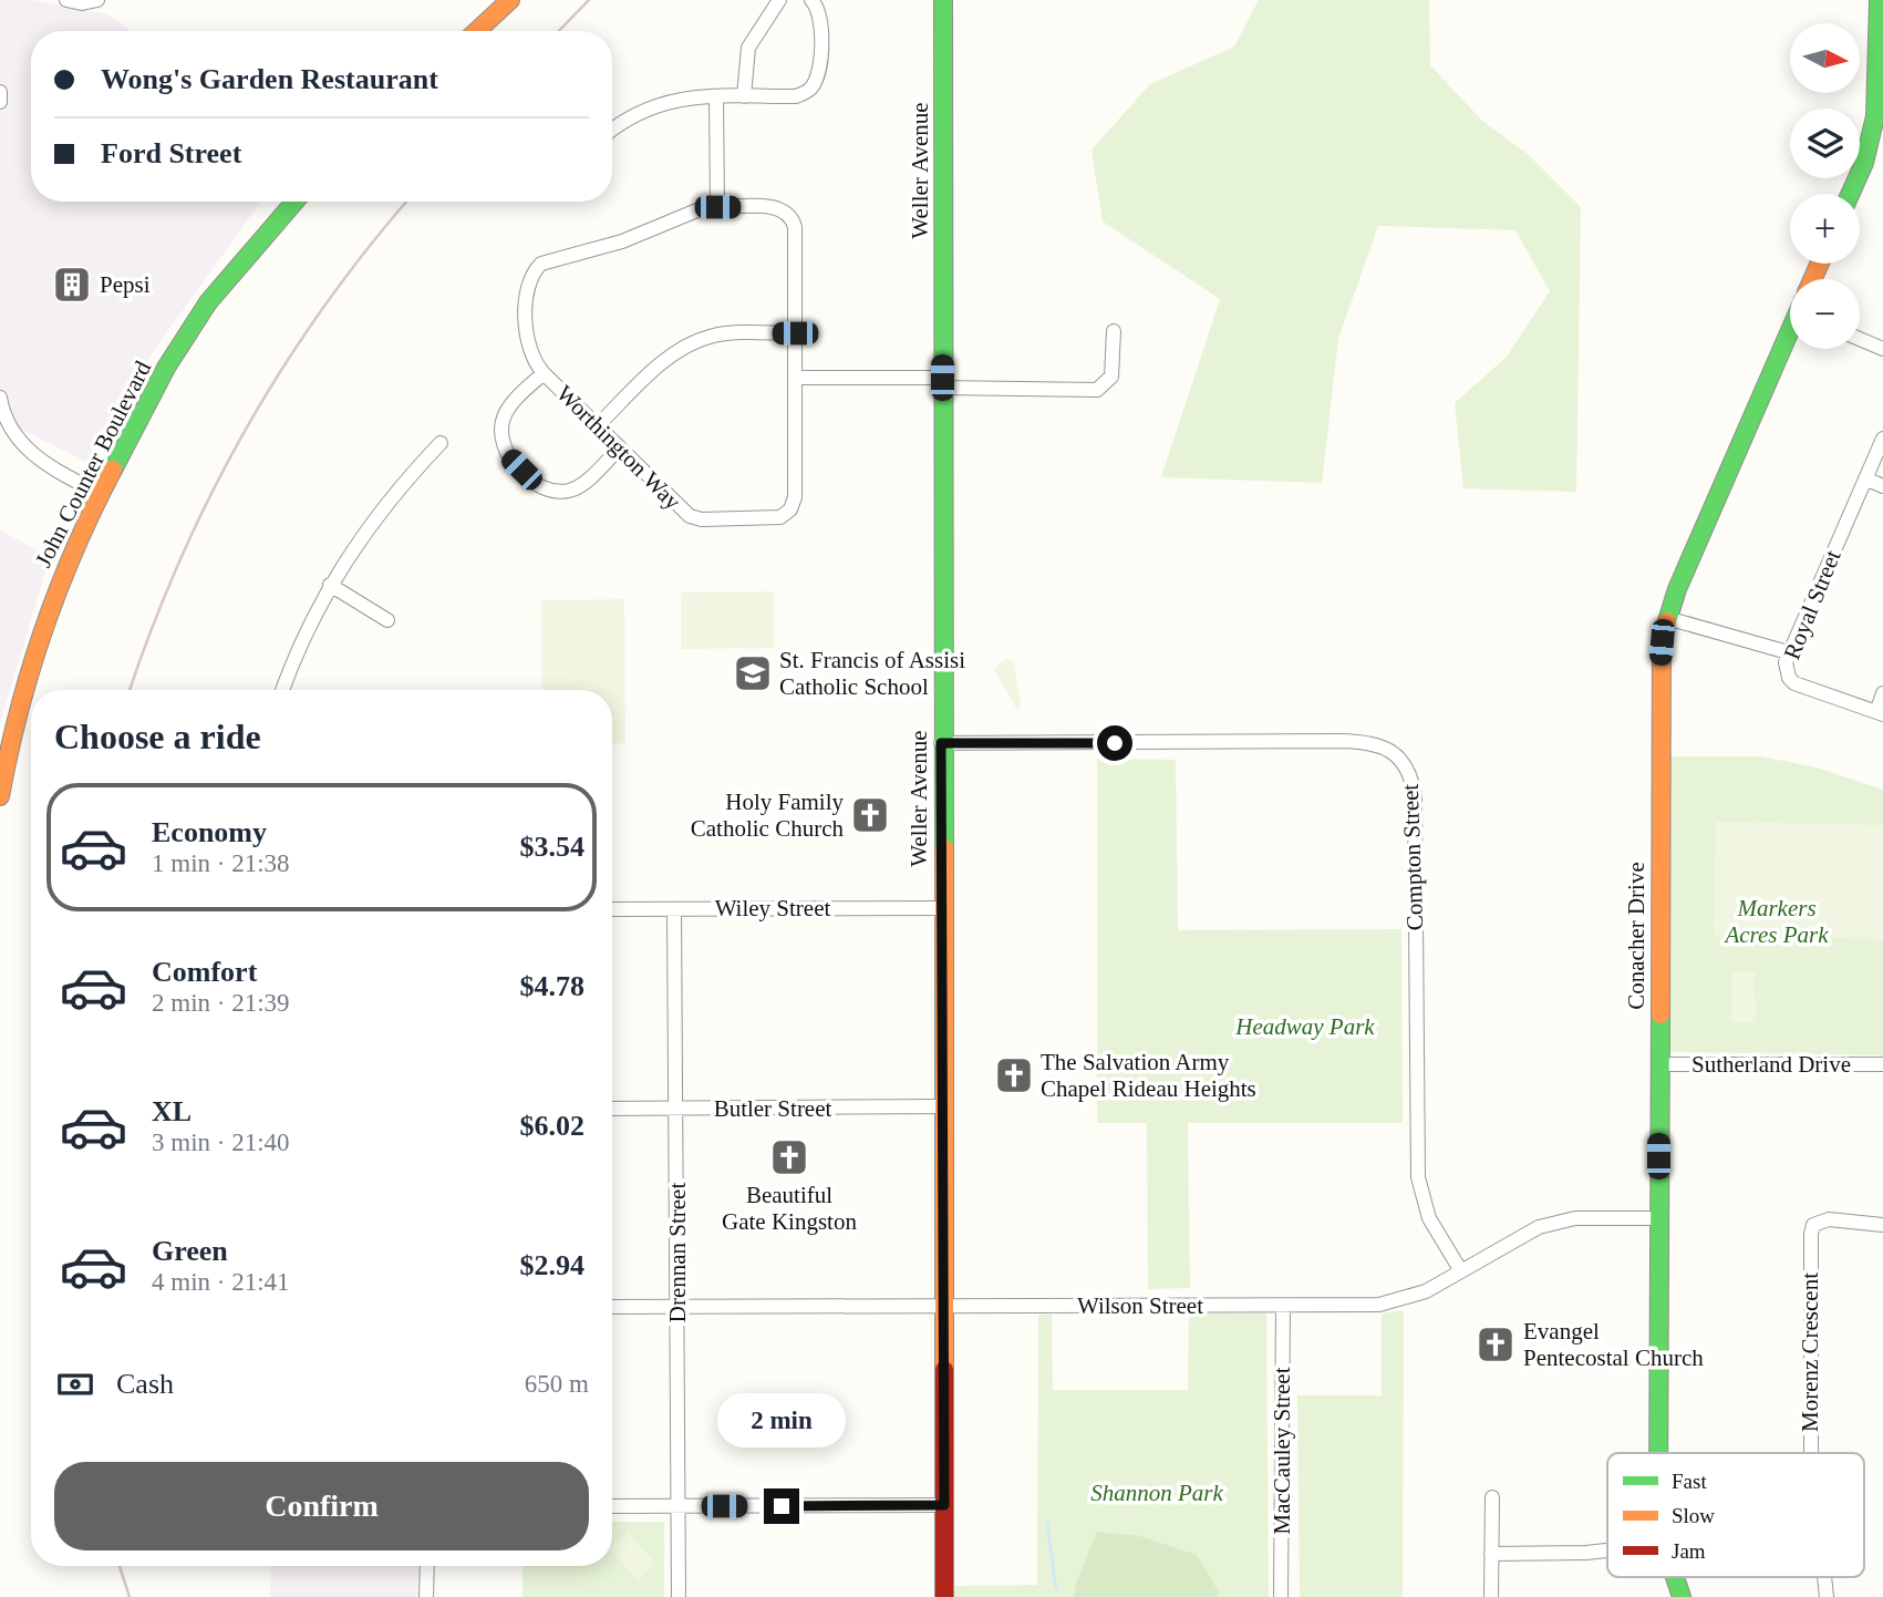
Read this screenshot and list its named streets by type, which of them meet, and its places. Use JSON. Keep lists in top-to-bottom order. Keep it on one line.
{"streets":{"street":["Weller Avenue","Worthington Way","John Counter Boulevard","Royal Street","Compton Street","Wiley Street","Conacher Drive","Sutherland Drive","Butler Street","Drennan Street","Wilson Street","Morenz Crescent","MacCauley Street"]},"crossings":[["Weller Avenue","Compton Street"],["Weller Avenue","Wiley Street"],["Weller Avenue","Butler Street"],["Weller Avenue","Wilson Street"],["Compton Street","Wilson Street"],["Wiley Street","Drennan Street"],["Conacher Drive","Sutherland Drive"],["Conacher Drive","Wilson Street"],["Butler Street","Drennan Street"],["Drennan Street","Wilson Street"],["Wilson Street","MacCauley Street"]],"parks":["Markers Acres Park","Headway Park","Shannon Park"],"places":{"building":["Pepsi"],"school or university":["St. Francis of Assisi Catholic School"],"church":["Holy Family Catholic Church","The Salvation Army Chapel Rideau Heights","Beautiful Gate Kingston","Evangel Pentecostal Church"]},"legend":["Fast","Slow","Jam"],"north":"right","page":{"map_buttons":["+","−"],"banner":["Wong's Garden Restaurant","Ford Street"],"heading":"Choose a ride","list":[{"name":"Economy","note":"1 min · 21:38","value":"$3.54"},{"name":"Comfort","note":"2 min · 21:39","value":"$4.78"},{"name":"XL","note":"3 min · 21:40","value":"$6.02"},{"name":"Green","note":"4 min · 21:41","value":"$2.94"}],"pay":["Cash","650 m"],"bubble":"2 min","buttons":"Confirm"}}
